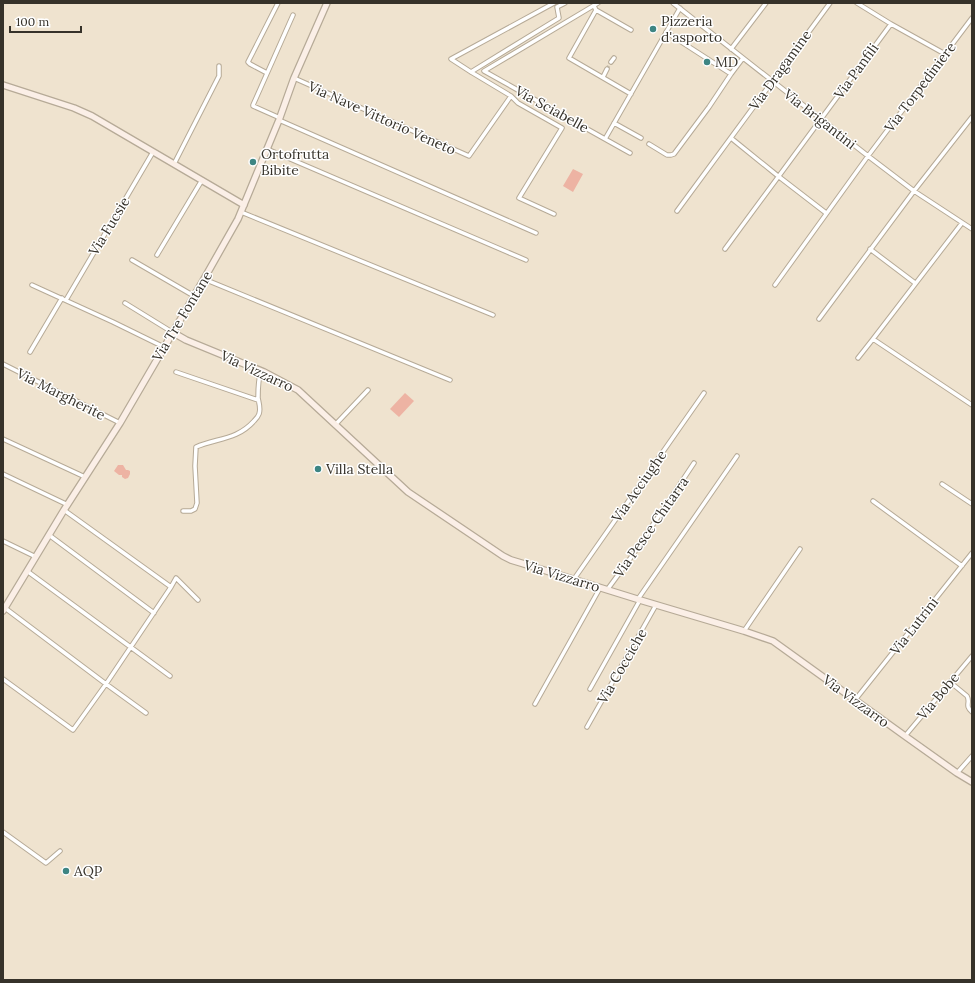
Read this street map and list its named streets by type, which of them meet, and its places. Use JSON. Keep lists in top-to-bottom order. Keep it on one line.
{"streets":{"street":["Via Dragamine","Via Panfili","Via Torpediniere","Via Sciabelle","Via Nave Vittorio Veneto","Via Brigantini","Via Fucsie","Via Tre Fontane","Via Vizzarro","Via Margherite","Via Acciughe","Via Pesce Chitarra","Via Lutrini","Via Cocciche","Via Bobe"]},"crossings":[["Via Dragamine","Via Brigantini"],["Via Panfili","Via Brigantini"],["Via Torpediniere","Via Brigantini"],["Via Sciabelle","Via Brigantini"],["Via Nave Vittorio Veneto","Via Tre Fontane"],["Via Tre Fontane","Via Vizzarro"],["Via Tre Fontane","Via Margherite"],["Via Vizzarro","Via Acciughe"],["Via Vizzarro","Via Pesce Chitarra"],["Via Vizzarro","Via Lutrini"],["Via Vizzarro","Via Cocciche"],["Via Vizzarro","Via Bobe"]],"places":["Pizzeria d'asporto","MD","Ortofrutta Bibite","Villa Stella","AQP"],"scale_bar":"100 m"}
